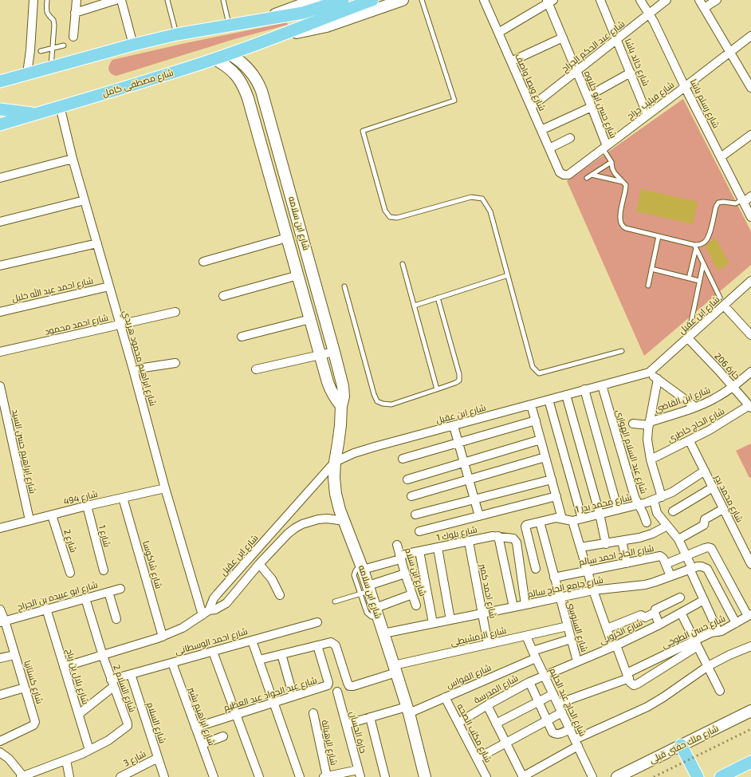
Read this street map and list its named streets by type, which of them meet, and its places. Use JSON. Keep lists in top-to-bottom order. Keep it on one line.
{"streets":{"main road":["شارع مصطفى كامل"],"street":["شارع عبد الحكم الجراح","شارع خالد باشا","شارع ويصا واصف","شارع فيليب جراح","شارع رستم باشا","شارع حسن ابو حلاوه","شارع ابن سلامه","شارع احمد عبد الله خليل","شارع ابن عقيل","شارع احمد محمود","شارع ابراهيم محمود هريدي","حارة 206","شارع ابن القاضي","شارع الحاج خاطرى","شارع ابراهيم حسن السيد","شارع عبد السلام الهوارى","شارع 494","شارع محمد بدر","شارع محمد بدر 1","شارع بلوك 1","شارع 1","شارع 2","شارع الحاج احمد سالم","شارع شاكوسا","شارع ابن سلام","شارع جامع الحاج سالم","شارع احمد كمبر","شارع ابو عبيده بن الجراح","شارع السنوسى","شارع الخروبى","شارع حسن الطوخى","شارع الامشيطى","شارع احمد الوسطانى","شارع بلال بن رباح","شارع الفواس","شارع كستانيا","شارع السلام 2","شارع المدرسة","شارع عبد الجواد عبد العظيم","شارع الحاج عبد الحليم","شارع ابراهيم بشير","شارع السلام","حارة الحسان","شارع مكتب الصحه","شارع الرهباتة","شارع ملك حفنى قبلى","شارع 3"]},"crossings":[["شارع عبد الحكم الجراح","شارع خالد باشا"],["شارع عبد الحكم الجراح","شارع ويصا واصف"],["شارع عبد الحكم الجراح","شارع رستم باشا"],["شارع عبد الحكم الجراح","شارع حسن ابو حلاوه"],["شارع خالد باشا","شارع فيليب جراح"],["شارع ويصا واصف","شارع فيليب جراح"],["شارع مصطفى كامل","شارع ابن سلامه"],["شارع مصطفى كامل","شارع ابراهيم محمود هريدي"],["شارع فيليب جراح","شارع رستم باشا"],["شارع فيليب جراح","شارع حسن ابو حلاوه"],["شارع ابن سلامه","شارع ابن عقيل"],["شارع ابن سلامه","شارع بلوك 1"],["شارع ابن سلامه","شارع جامع الحاج سالم"],["شارع ابن سلامه","شارع الامشيطى"],["شارع ابن سلامه","شارع الفواس"],["شارع احمد عبد الله خليل","شارع ابراهيم محمود هريدي"],["شارع ابن عقيل","شارع ابراهيم محمود هريدي"],["شارع ابن عقيل","حارة 206"],["شارع ابن عقيل","شارع عبد السلام الهوارى"],["شارع احمد محمود","شارع ابراهيم محمود هريدي"],["شارع ابراهيم محمود هريدي","شارع 494"],["حارة 206","شارع ابن القاضي"],["حارة 206","شارع الحاج خاطرى"],["شارع الحاج خاطرى","شارع محمد بدر"],["شارع ابراهيم حسن السيد","شارع 494"],["شارع عبد السلام الهوارى","شارع محمد بدر 1"],["شارع 494","شارع 1"],["شارع 494","شارع 2"],["شارع 494","شارع شاكوسا"],["شارع محمد بدر","شارع محمد بدر 1"],["شارع محمد بدر 1","شارع السنوسى"],["شارع بلوك 1","شارع ابن سلام"],["شارع بلوك 1","شارع جامع الحاج سالم"],["شارع بلوك 1","شارع احمد كمبر"],["شارع الحاج احمد سالم","شارع السنوسى"],["شارع جامع الحاج سالم","شارع احمد كمبر"],["شارع جامع الحاج سالم","شارع السنوسى"],["شارع جامع الحاج سالم","شارع حسن الطوخى"],["شارع احمد كمبر","شارع الامشيطى"],["شارع ابو عبيده بن الجراح","شارع بلال بن رباح"],["شارع ابو عبيده بن الجراح","شارع كستانيا"],["شارع ابو عبيده بن الجراح","شارع السلام 2"],["شارع السنوسى","شارع الخروبى"],["شارع السنوسى","شارع الامشيطى"],["شارع السنوسى","شارع الفواس"],["شارع الخروبى","شارع المدرسة"],["شارع الخروبى","شارع الحاج عبد الحليم"],["شارع حسن الطوخى","شارع الحاج عبد الحليم"],["شارع الامشيطى","شارع عبد الجواد عبد العظيم"],["شارع الامشيطى","شارع الحاج عبد الحليم"],["شارع احمد الوسطانى","شارع السلام 2"],["شارع احمد الوسطانى","شارع ابراهيم بشير"],["شارع احمد الوسطانى","شارع السلام"],["شارع بلال بن رباح","شارع السلام 2"],["شارع الفواس","شارع الحاج عبد الحليم"],["شارع الفواس","حارة الحسان"],["شارع الفواس","شارع مكتب الصحه"],["شارع المدرسة","شارع الحاج عبد الحليم"],["شارع المدرسة","شارع مكتب الصحه"],["شارع عبد الجواد عبد العظيم","شارع ابراهيم بشير"],["شارع السلام","شارع 3"]]}
